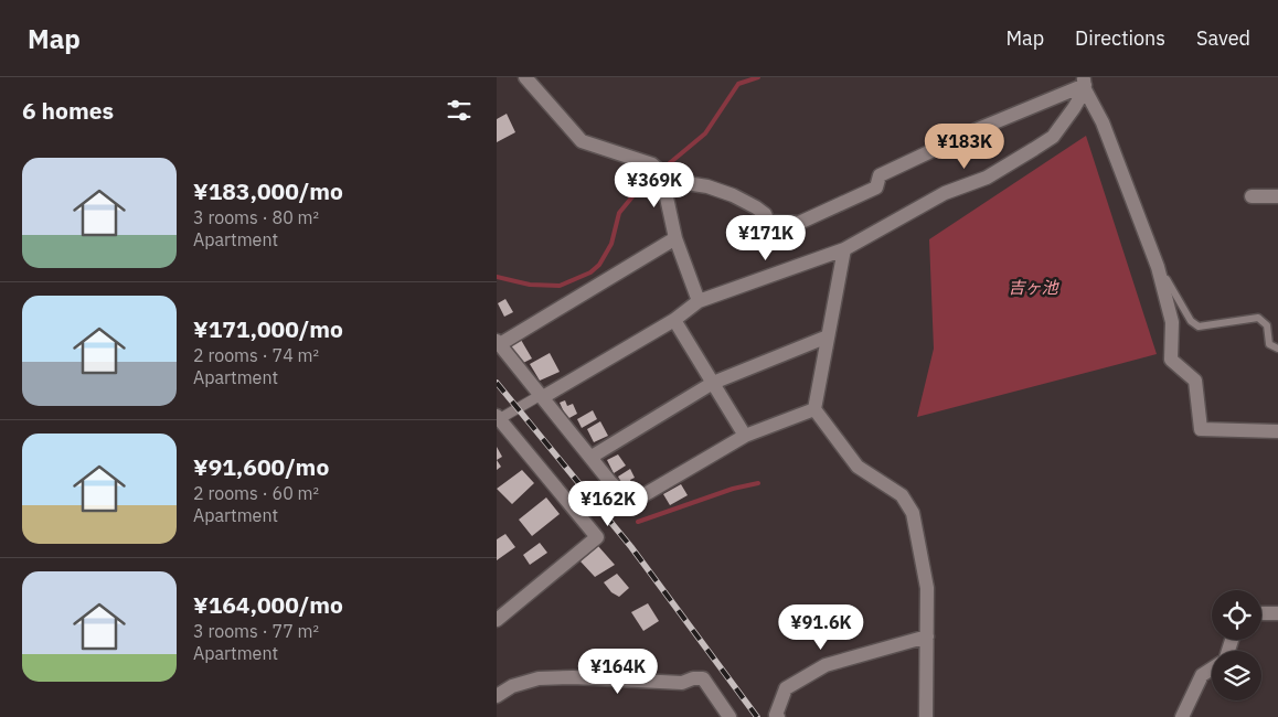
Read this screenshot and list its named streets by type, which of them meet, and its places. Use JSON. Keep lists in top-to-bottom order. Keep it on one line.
{"water":["吉ヶ池"],"page":{"header":"Map","nav":["Map","Directions","Saved"],"heading":"6 homes","price":["¥183K","¥369K","¥171K","¥162K","¥91.6K","¥164K"],"list":[{"name":"¥183,000/mo","note":"3 rooms · 80 m² · Apartment"},{"name":"¥171,000/mo","note":"2 rooms · 74 m² · Apartment"},{"name":"¥91,600/mo","note":"2 rooms · 60 m² · Apartment"},{"name":"¥164,000/mo","note":"3 rooms · 77 m² · Apartment"}]}}
